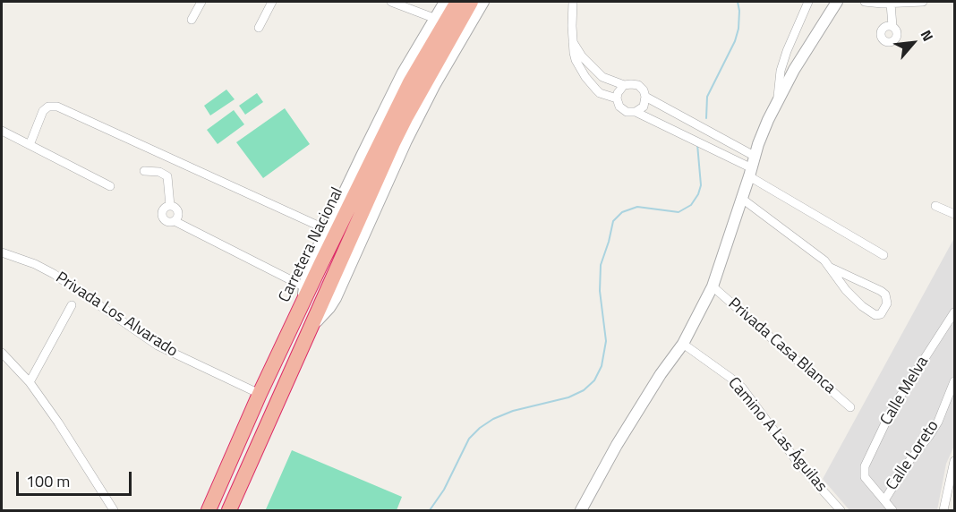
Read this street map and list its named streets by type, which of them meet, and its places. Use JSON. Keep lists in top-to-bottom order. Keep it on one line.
{"streets":{"highway":["Carretera Nacional"],"street":["Privada Los Alvarado","Privada Casa Blanca","Calle Melva","Camino A Las Águilas","Calle Loreto"]},"crossings":[["Carretera Nacional","Privada Los Alvarado"],["Calle Melva","Calle Loreto"]],"scale_bar":"100 m","north":"top right"}
